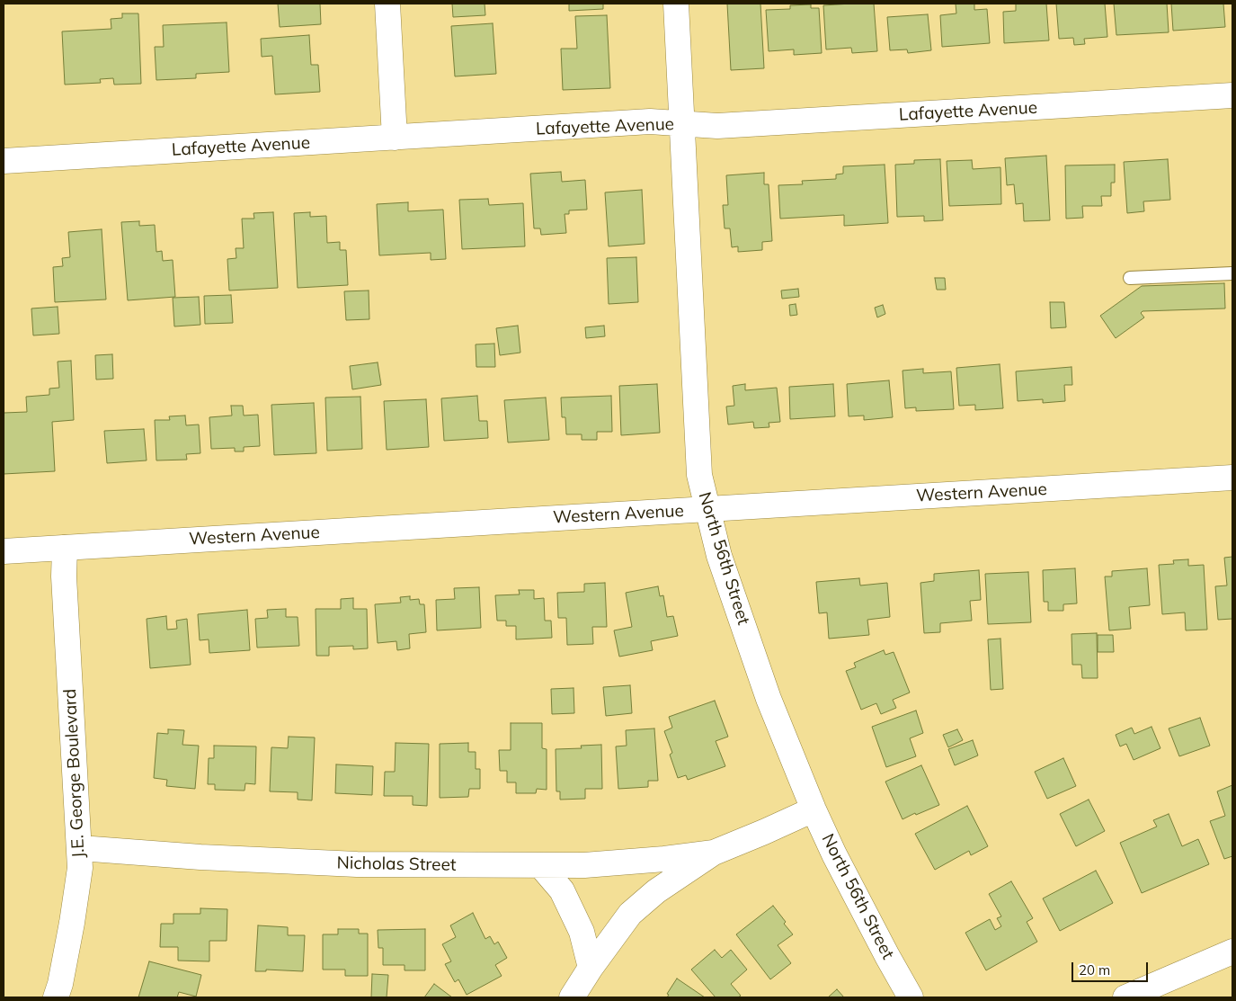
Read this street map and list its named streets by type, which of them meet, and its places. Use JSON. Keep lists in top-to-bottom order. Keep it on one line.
{"streets":{"street":["Lafayette Avenue","Western Avenue","North 56th Street","J.E. George Boulevard","Nicholas Street"]},"crossings":[["Lafayette Avenue","North 56th Street"],["Western Avenue","North 56th Street"],["Western Avenue","J.E. George Boulevard"],["J.E. George Boulevard","Nicholas Street"]],"scale_bar":"20 m"}
